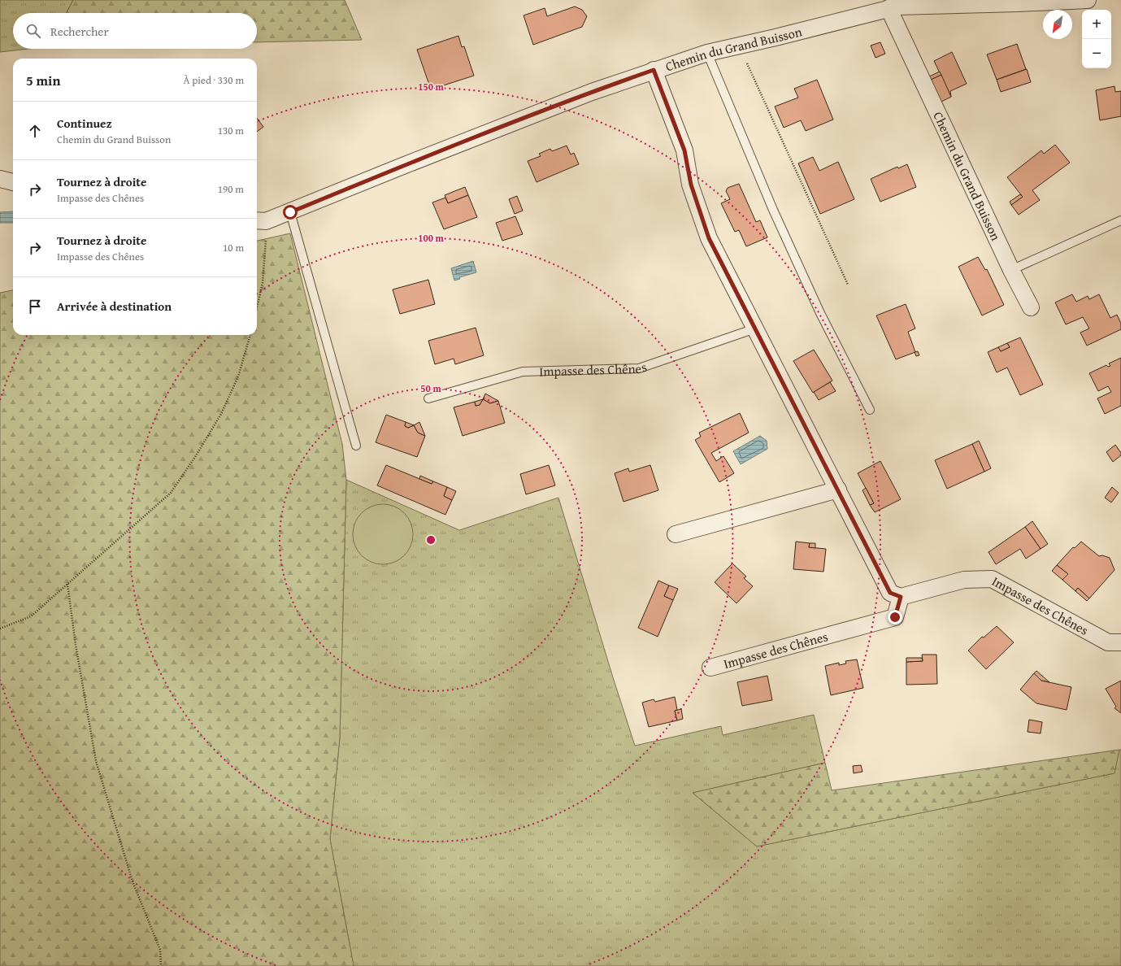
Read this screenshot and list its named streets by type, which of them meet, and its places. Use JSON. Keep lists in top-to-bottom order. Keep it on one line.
{"streets":{"street":["Chemin du Grand Buisson","Impasse des Chênes"]},"north":"bottom left","page":{"map_buttons":["+","−"],"search":"Rechercher","heading":["5 min","À pied · 330 m"],"list":[["Continuez","Chemin du Grand Buisson","130 m"],["Tournez à droite","Impasse des Chênes","190 m"],["Tournez à droite","Impasse des Chênes","10 m"],"Arrivée à destination"]},"rings":["150 m","100 m","50 m"]}
